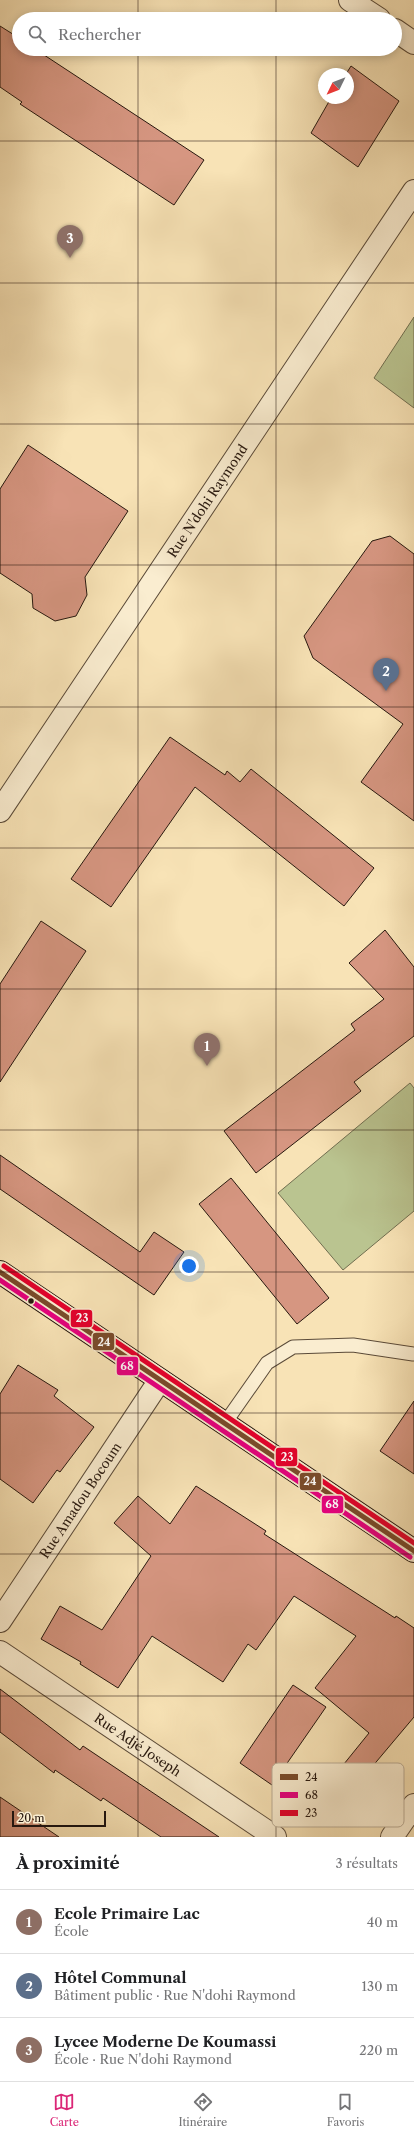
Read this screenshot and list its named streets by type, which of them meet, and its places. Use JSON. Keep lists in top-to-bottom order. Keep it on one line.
{"streets":{"street":["Rue N'dohi Raymond","Rue Amadou Bocoum","Rue Adjé Joseph"]},"lines":["transit line 23","transit line 24","transit line 68"],"legend":["24","68","23"],"scale_bar":"20 m","north":"bottom left","page":{"search":"Rechercher","pins":["3","2","1"],"scale":"20 m","heading":["À proximité","3 résultats"],"list":[{"mark":"1","name":"Ecole Primaire Lac","note":"École","value":"40 m"},{"mark":"2","name":"Hôtel Communal","note":"Bâtiment public · Rue N'dohi Raymond","value":"130 m"},{"mark":"3","name":"Lycee Moderne De Koumassi","note":"École · Rue N'dohi Raymond","value":"220 m"}],"nav":["Carte","Itinéraire","Favoris"]}}
